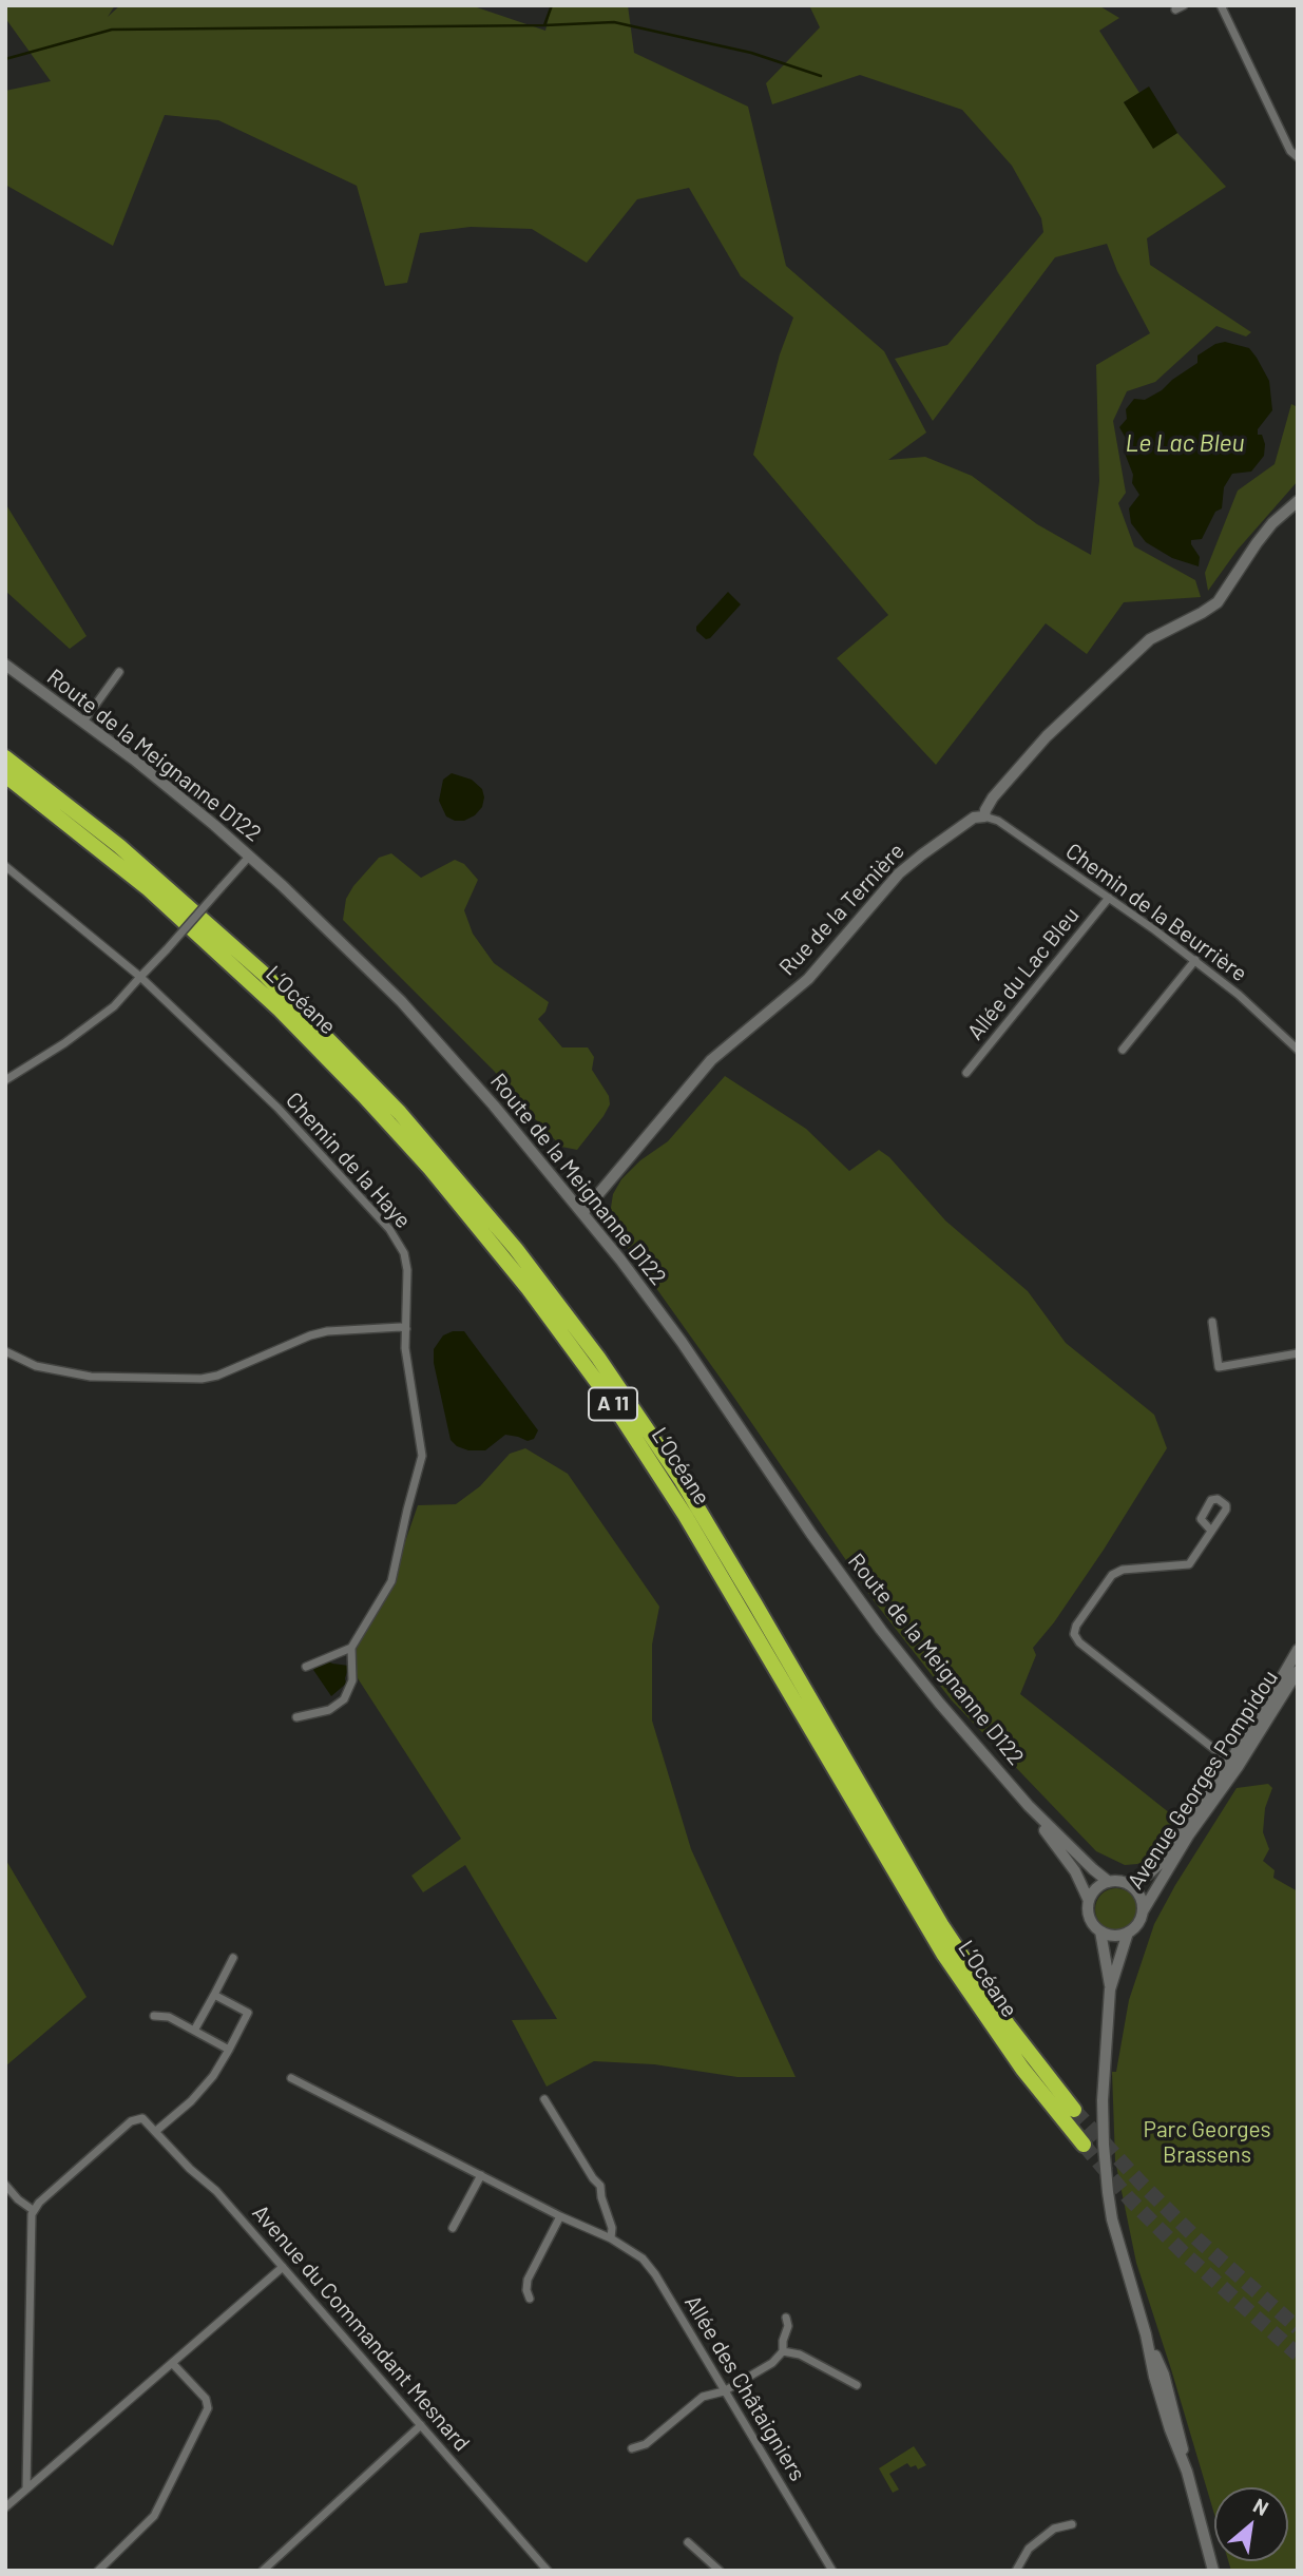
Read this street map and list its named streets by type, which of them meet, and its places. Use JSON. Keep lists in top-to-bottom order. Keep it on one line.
{"streets":{"highway":["L’Océane","A 11"],"street":["Route de la Meignanne D122","Rue de la Ternière","Chemin de la Beurrière","Allée du Lac Bleu","Chemin de la Haye","Avenue Georges Pompidou","Avenue du Commandant Mesnard","Allée des Châtaigniers"]},"crossings":[["Route de la Meignanne D122","Rue de la Ternière"],["Rue de la Ternière","Chemin de la Beurrière"],["Chemin de la Beurrière","Allée du Lac Bleu"]],"water":["Le Lac Bleu"],"parks":["Parc Georges Brassens"],"north":"top right"}
